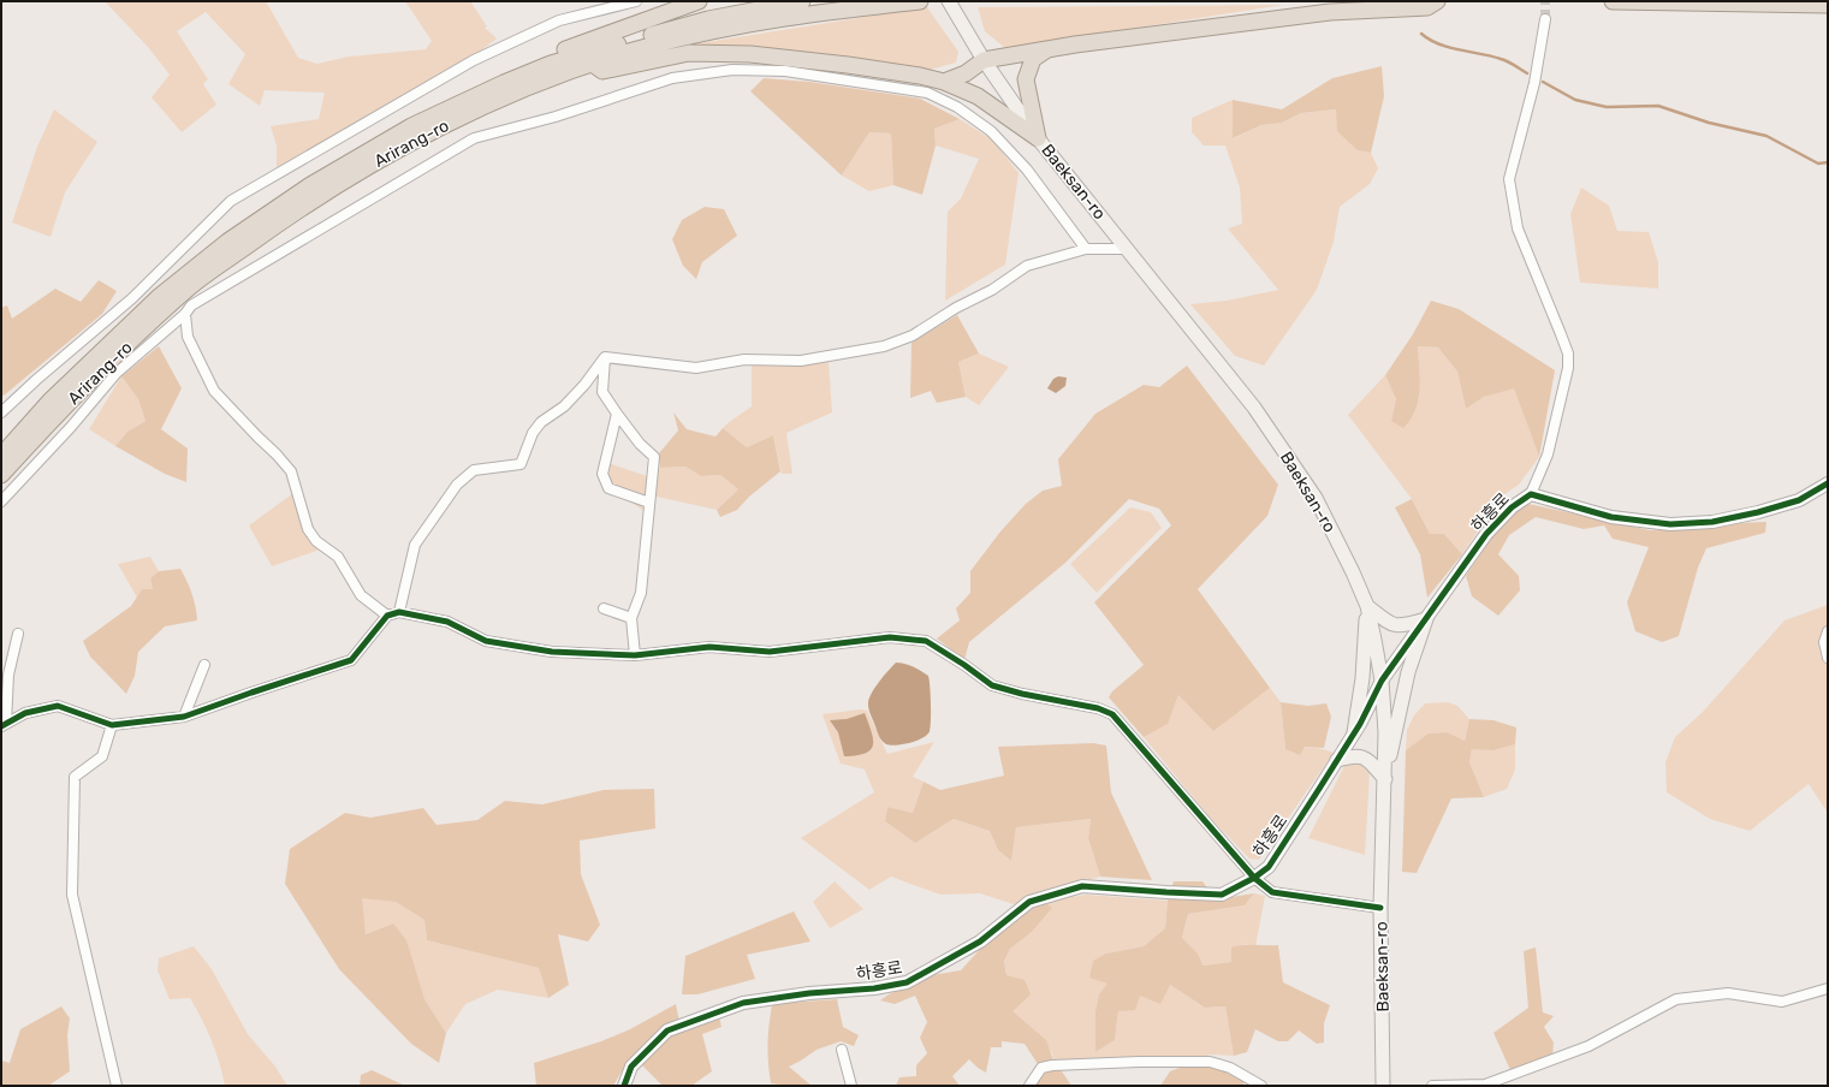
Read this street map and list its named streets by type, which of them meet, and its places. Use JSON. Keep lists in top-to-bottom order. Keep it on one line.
{"streets":{"highway":["Arirang-ro"],"main road":["Baeksan-ro"],"street":["하흥로"]},"crossings":[["Baeksan-ro","하흥로"]]}
